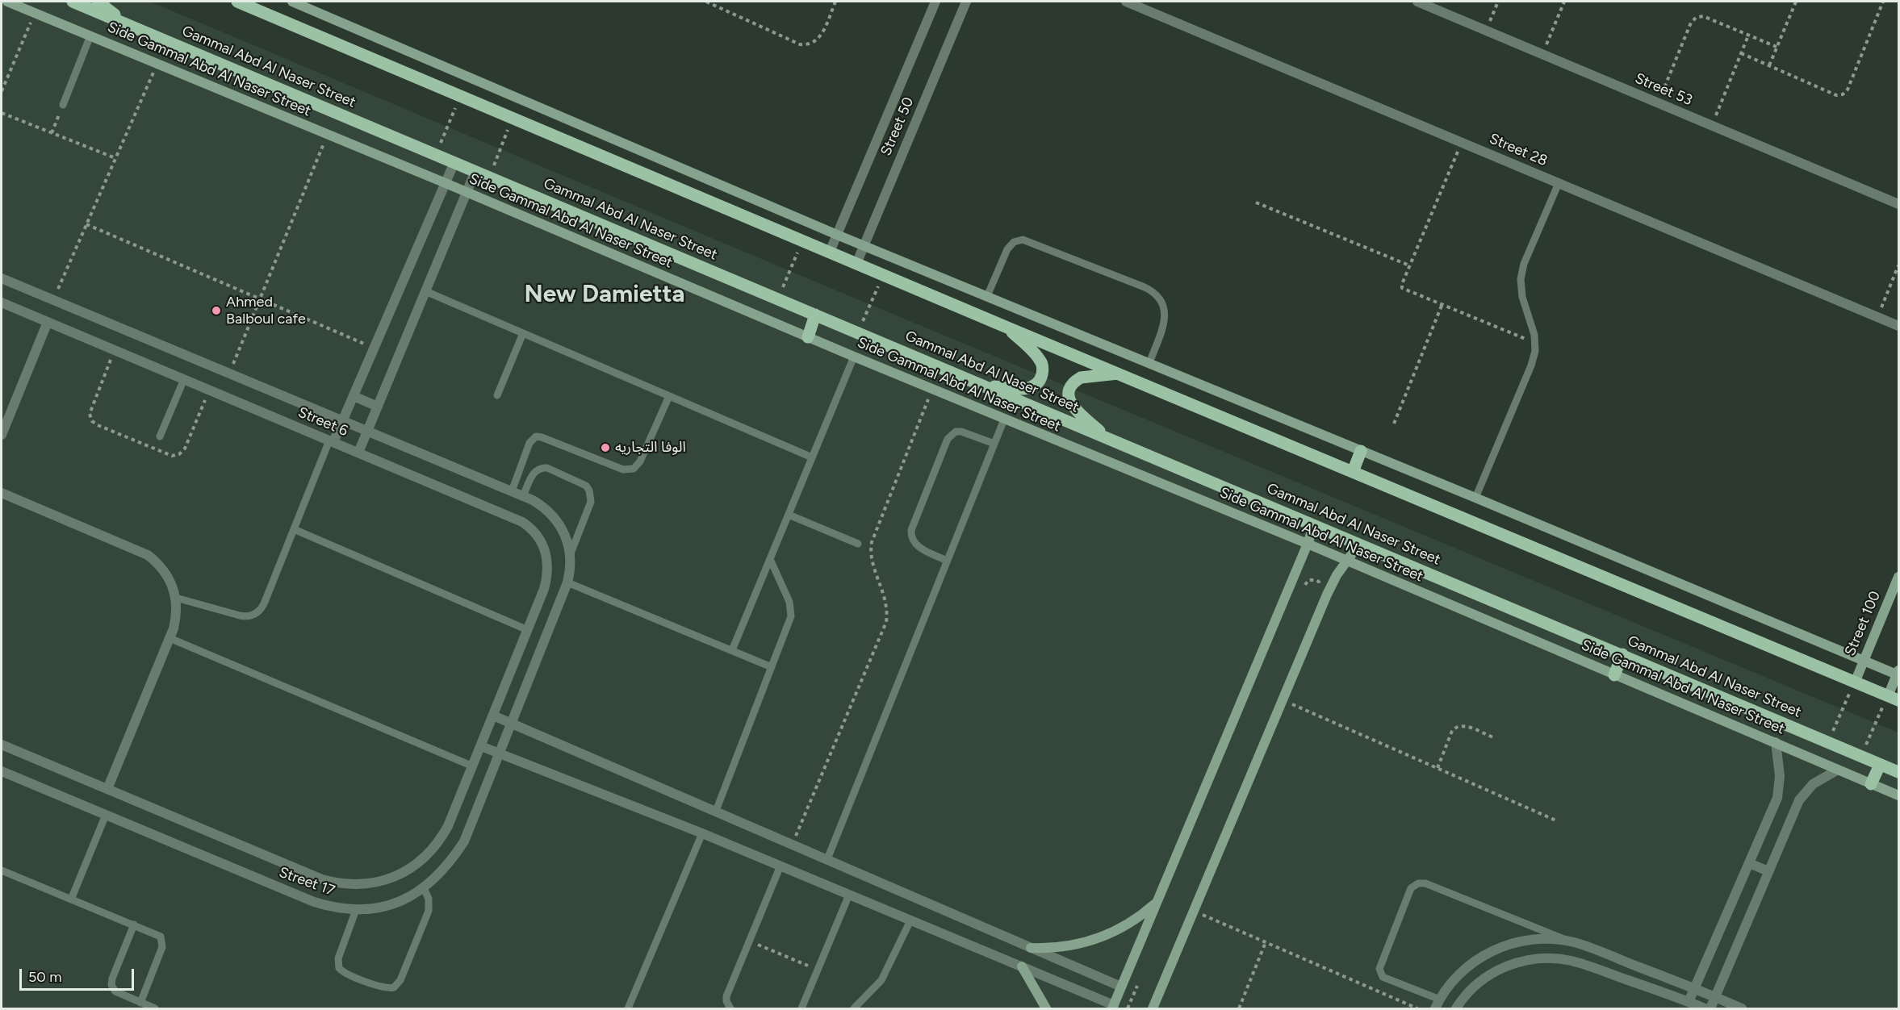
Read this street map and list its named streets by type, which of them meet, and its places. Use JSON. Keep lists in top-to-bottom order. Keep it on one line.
{"streets":{"main road":["Gammal Abd Al Naser Street","Side Gammal Abd Al Naser Street","Street 100"],"street":["Street 53","Street 50","Street 28","Street 6","Street 17"]},"crossings":[["Street 6","Street 17"]],"districts":["New Damietta"],"places":["Ahmed Balboul cafe","الوفا التجاريه"],"scale_bar":"50 m"}
